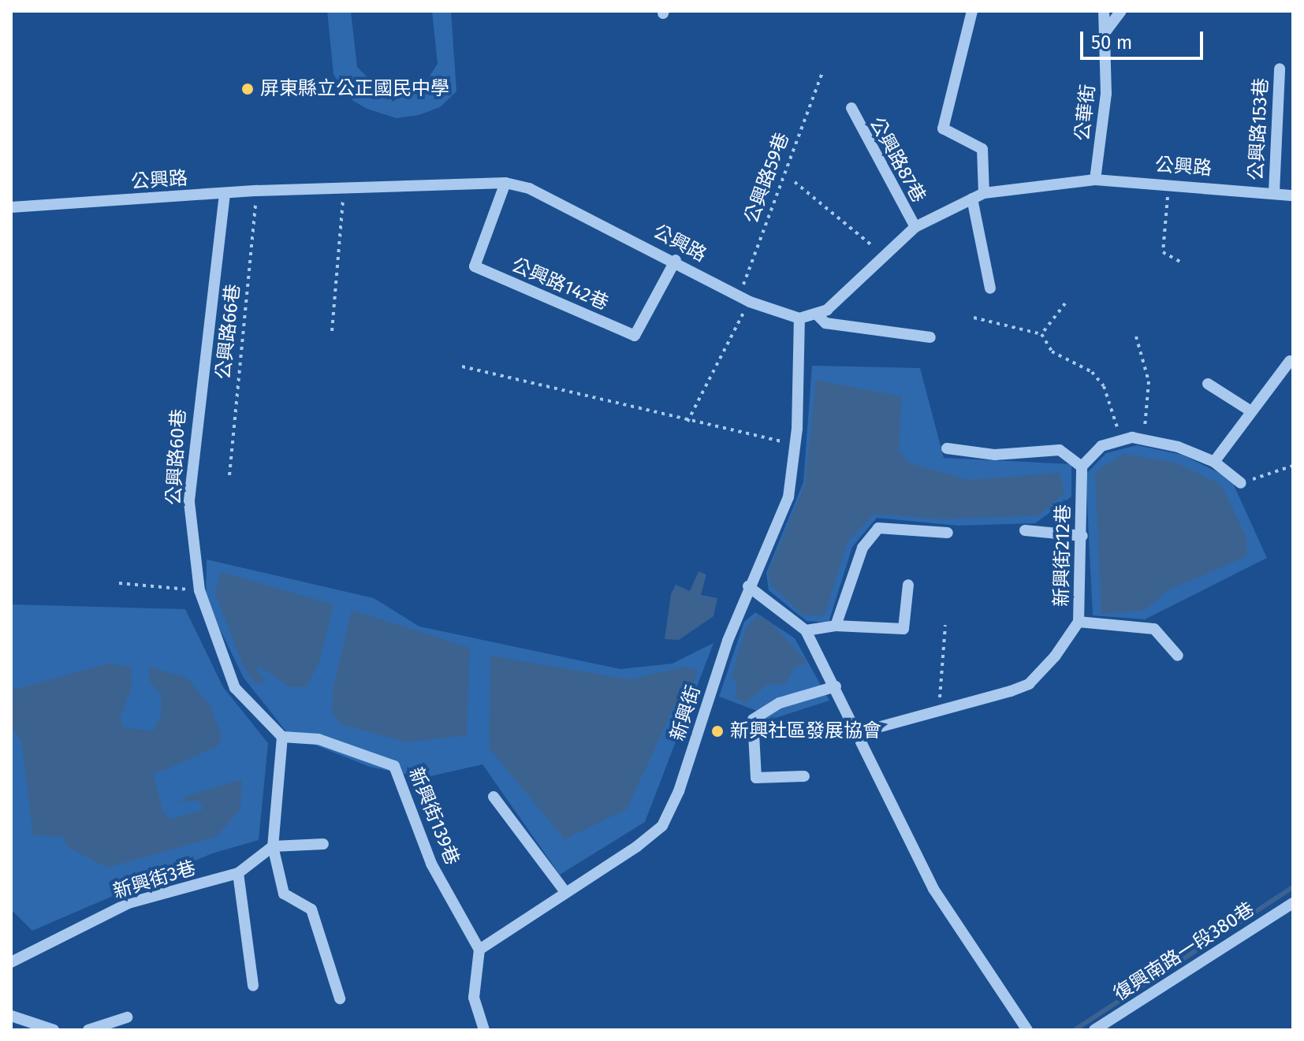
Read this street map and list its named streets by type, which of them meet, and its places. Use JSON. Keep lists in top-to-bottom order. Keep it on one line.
{"streets":{"street":["公華街","公興路153巷","公興路87巷","公興路","公興路142巷","公興路60巷","新興街212巷","新興街","新興街139巷","新興街3巷","復興南路一段380巷"],"path":["公興路59巷","公興路66巷"]},"crossings":[["公華街","公興路"],["公興路153巷","公興路"],["公興路87巷","公興路"],["公興路","公興路59巷"],["公興路","公興路142巷"],["公興路","公興路66巷"],["公興路","公興路60巷"],["公興路","新興街"],["公興路60巷","新興街139巷"],["新興街","新興街139巷"]],"places":["屏東縣立公正國民中學","新興社區發展協會"],"scale_bar":"50 m"}
